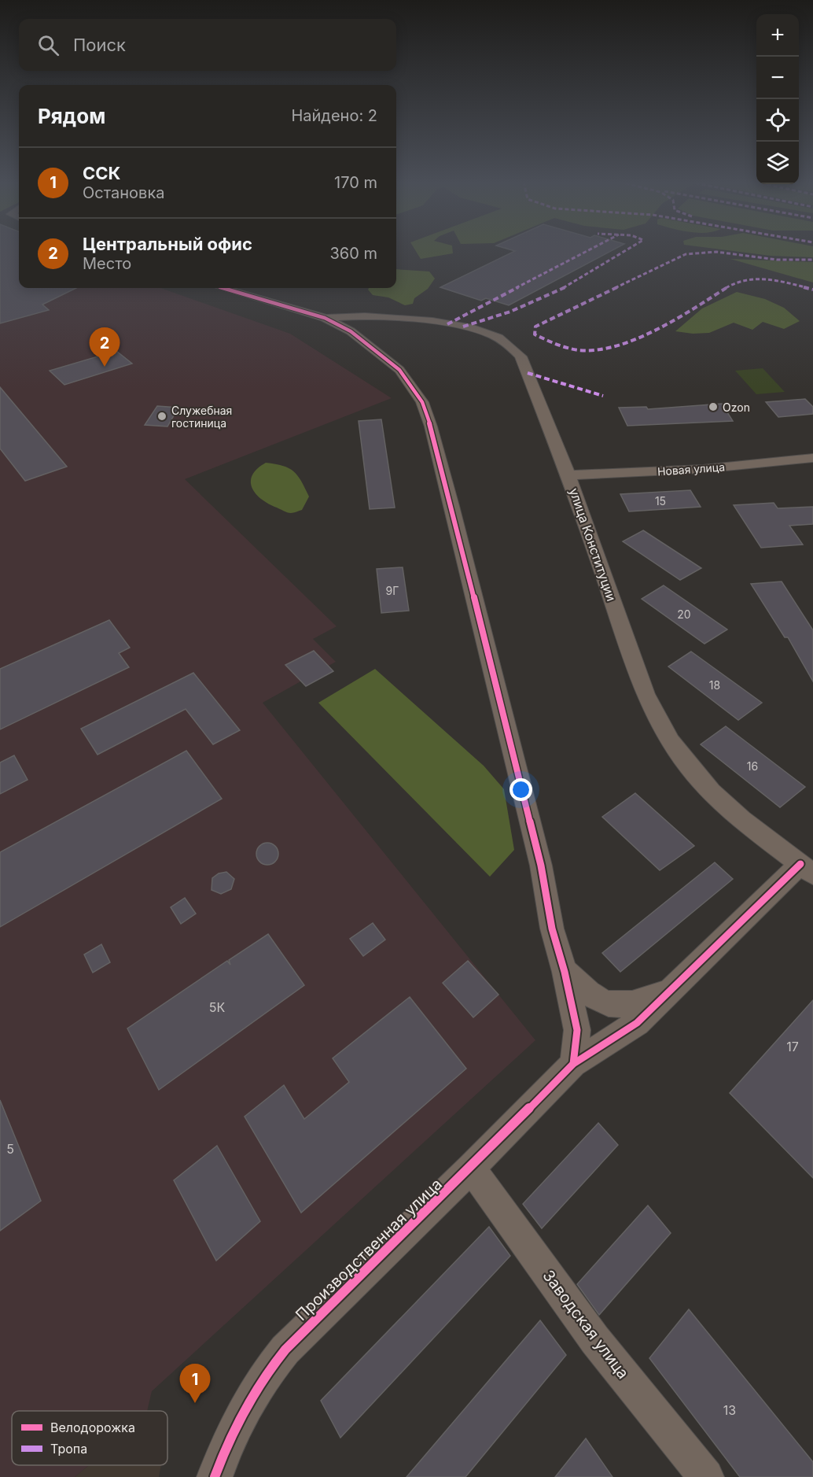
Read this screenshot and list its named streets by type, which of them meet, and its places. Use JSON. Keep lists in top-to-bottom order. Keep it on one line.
{"streets":{"street":["Новая улица","улица Конституции","Производственная улица","Заводская улица"]},"crossings":[["Новая улица","улица Конституции"],["улица Конституции","Производственная улица"],["Производственная улица","Заводская улица"]],"places":["Ozon","Служебная гостиница"],"house_numbers":["15","9Г","20","18","16","5К","17","5","13"],"legend":["Велодорожка","Тропа"],"page":{"map_buttons":["+","−"],"search":"Поиск","heading":["Рядом","Найдено: 2"],"list":[{"mark":"1","name":"ССК","note":"Остановка","value":"170 m"},{"mark":"2","name":"Центральный офис","note":"Место","value":"360 m"}],"pins":["2","1"]}}
